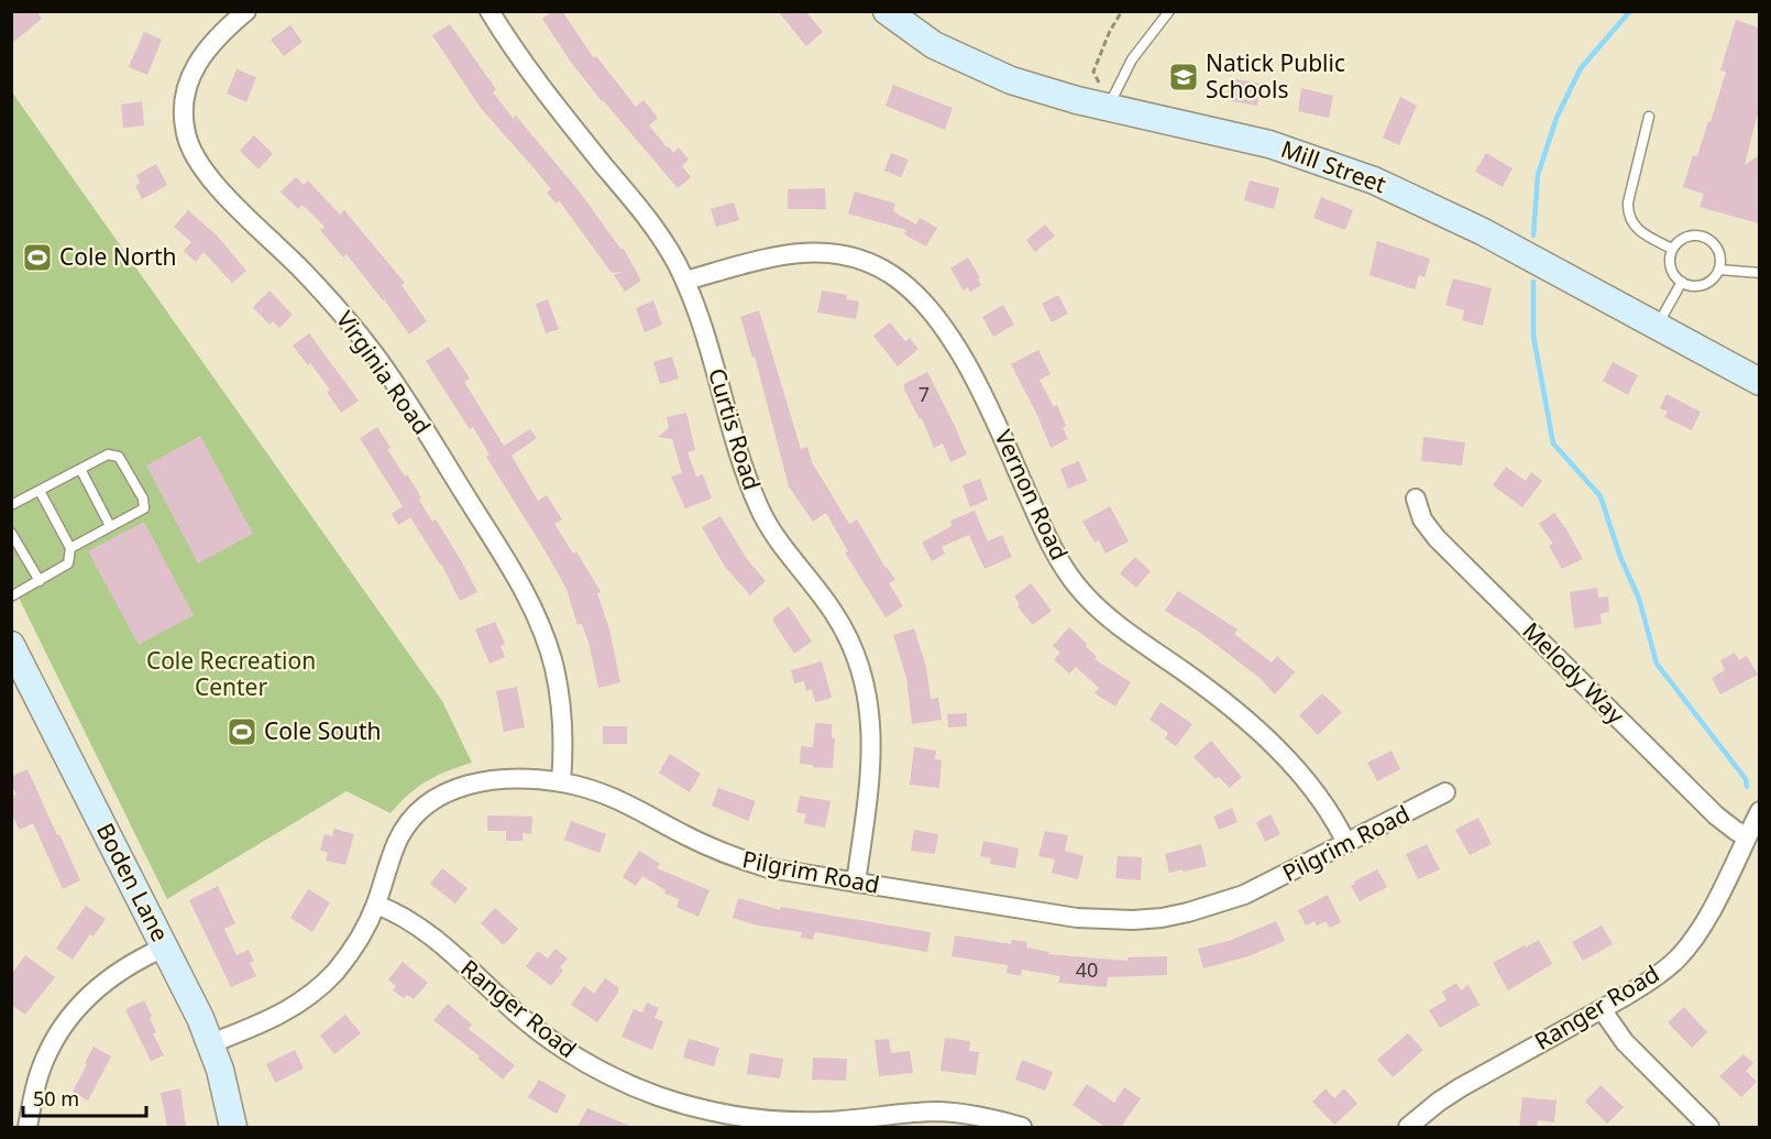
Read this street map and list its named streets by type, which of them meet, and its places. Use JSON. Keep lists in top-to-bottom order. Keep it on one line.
{"streets":{"street":["Mill Street","Virginia Road","Curtis Road","Vernon Road","Melody Way","Pilgrim Road","Boden Lane","Ranger Road"]},"crossings":[["Virginia Road","Pilgrim Road"],["Curtis Road","Vernon Road"],["Curtis Road","Pilgrim Road"],["Vernon Road","Pilgrim Road"],["Melody Way","Ranger Road"],["Pilgrim Road","Boden Lane"],["Pilgrim Road","Ranger Road"]],"parks":["Cole Recreation Center"],"places":{"school or university":["Natick Public Schools"],"sports":["Cole North","Cole South"]},"house_numbers":["7","40"],"scale_bar":"50 m"}
